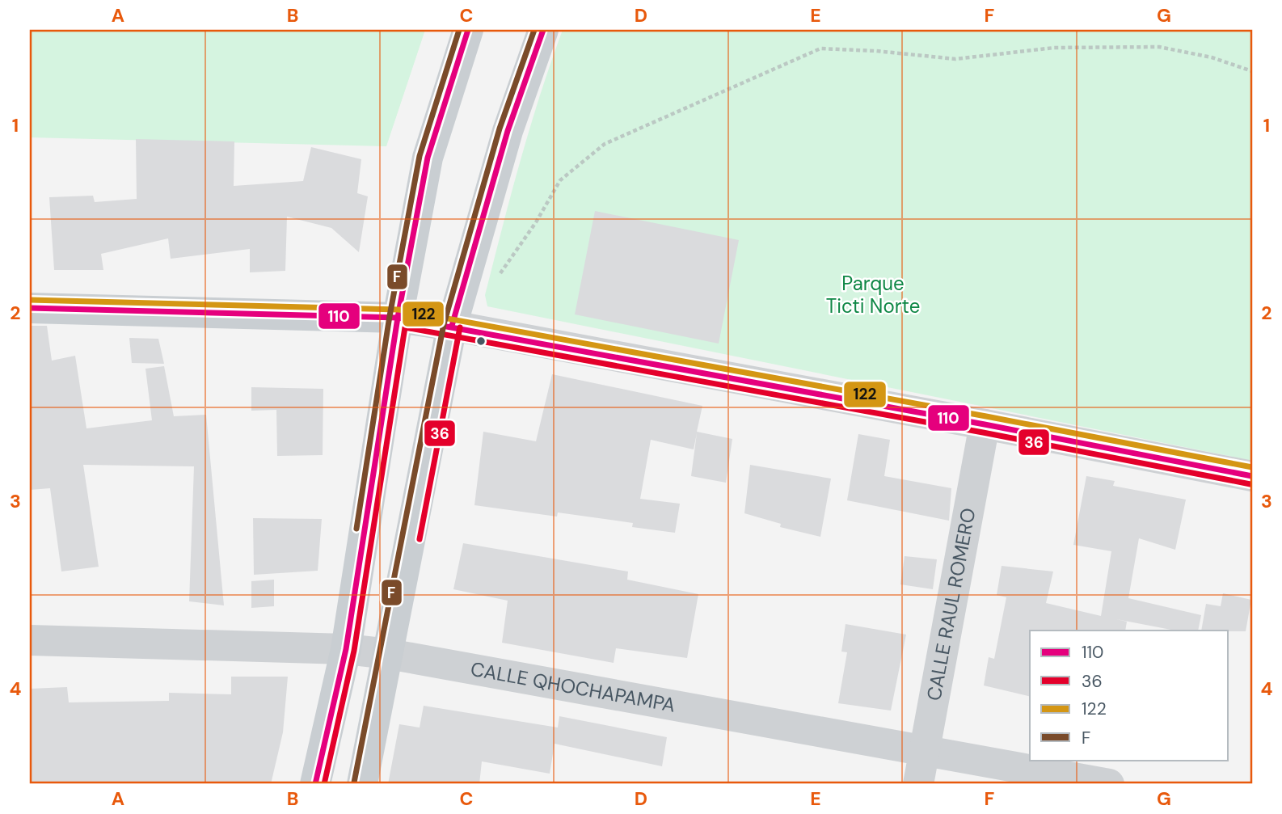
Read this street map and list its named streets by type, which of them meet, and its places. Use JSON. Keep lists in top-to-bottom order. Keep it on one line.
{"streets":{"street":["CALLE RAUL ROMERO","CALLE QHOCHAPAMPA"]},"crossings":[["CALLE RAUL ROMERO","CALLE QHOCHAPAMPA"]],"parks":["Parque Ticti Norte"],"lines":["transit line 110","transit line F","transit line 122","transit line 36"],"legend":["110","36","122","F"],"grid":{"columns":["A","B","C","D","E","F","G"],"rows":["1","2","3","4"]}}
